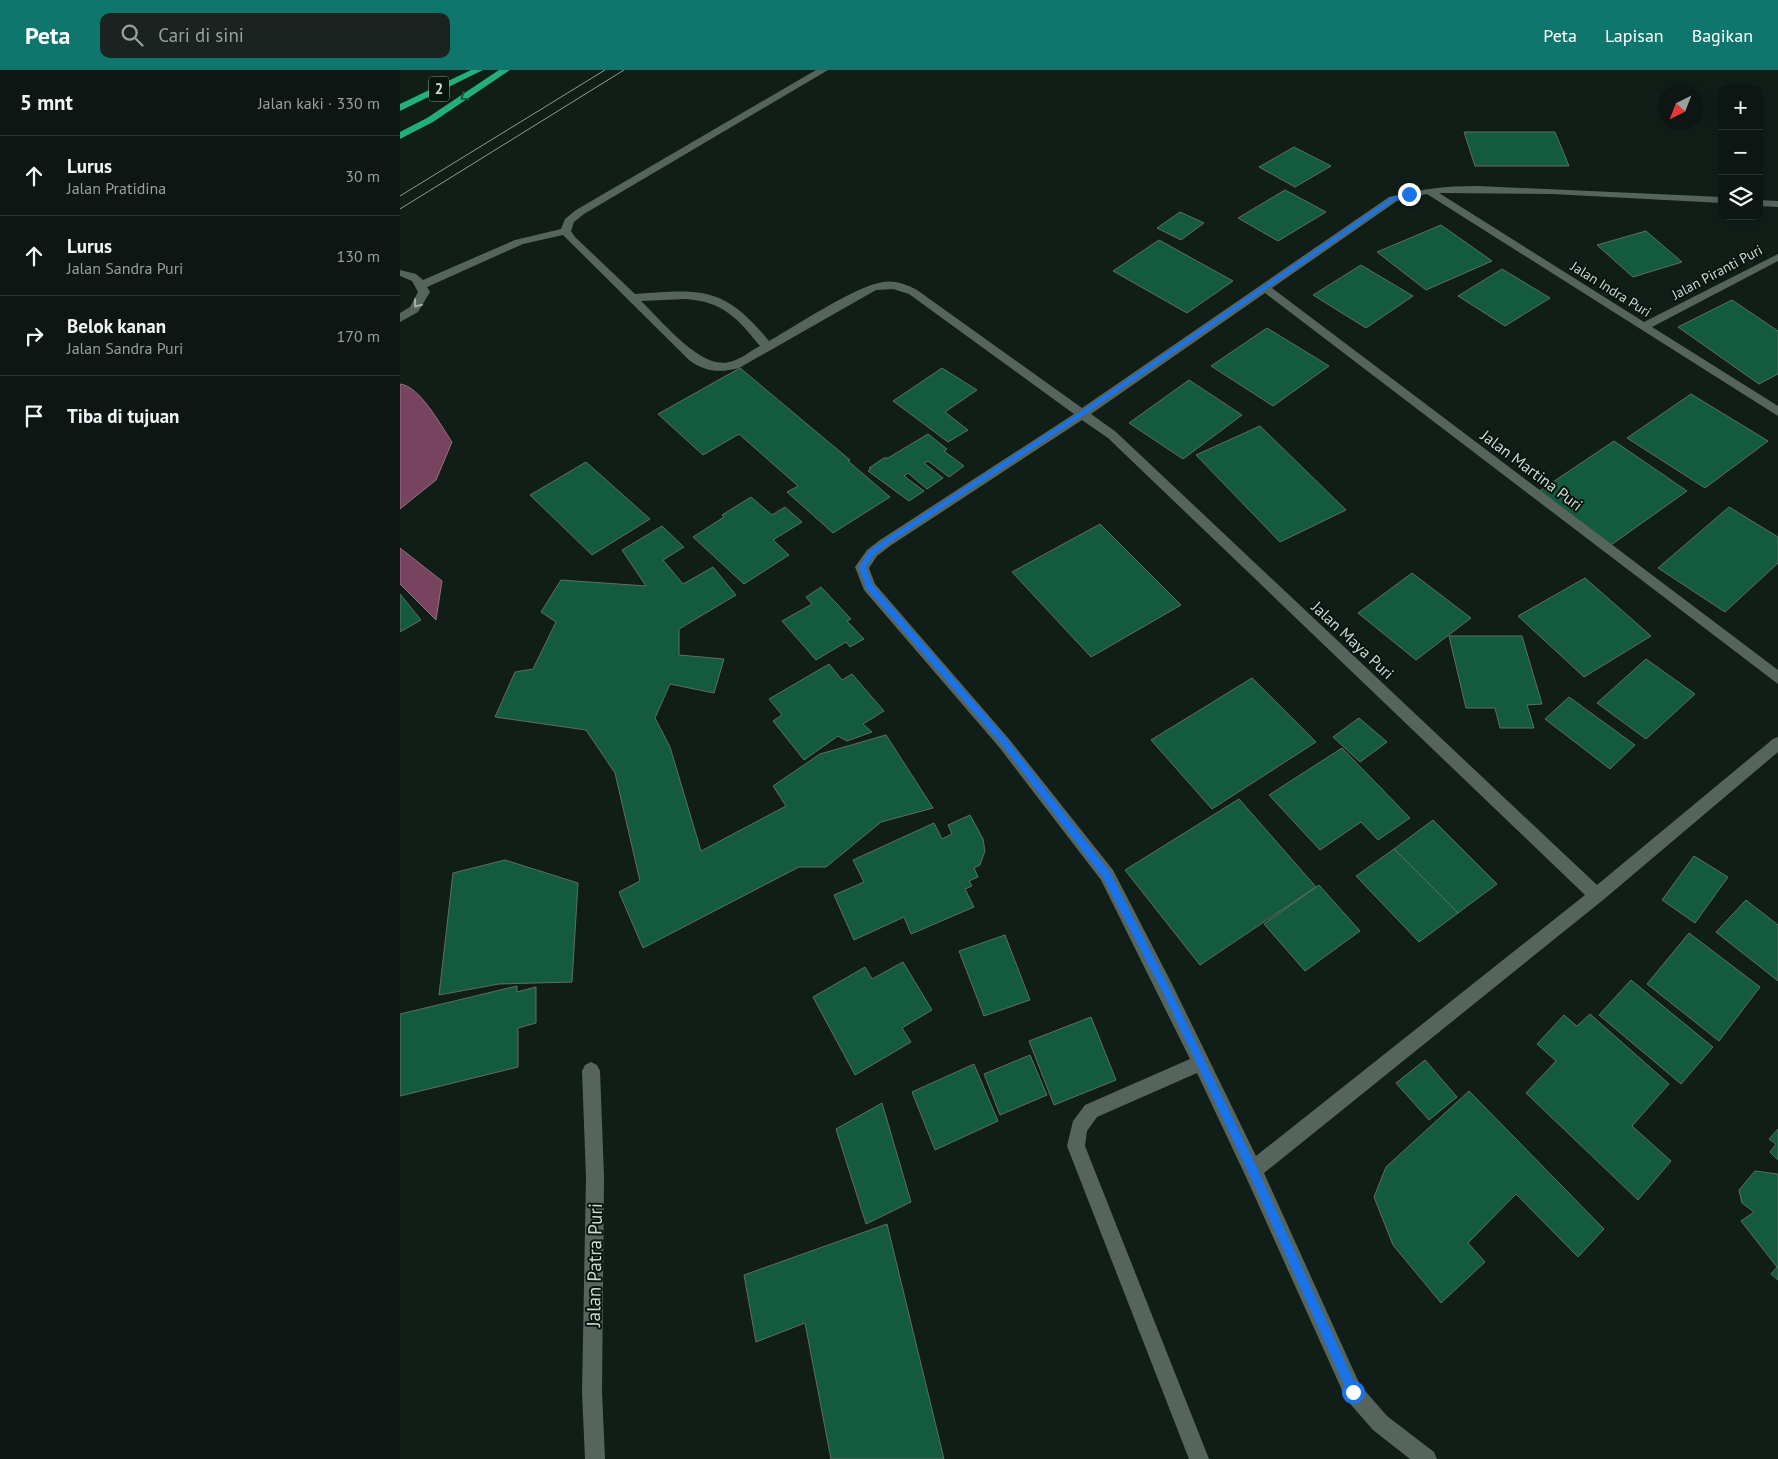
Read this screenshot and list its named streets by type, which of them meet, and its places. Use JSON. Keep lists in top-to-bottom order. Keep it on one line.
{"streets":{"highway":["2"],"street":["Jalan Piranti Puri","Jalan Indra Puri","Jalan Martina Puri","Jalan Maya Puri","Jalan Patra Puri"]},"crossings":[["Jalan Piranti Puri","Jalan Indra Puri"]],"north":"bottom left","page":{"header":"Peta","search":"Cari di sini","nav":["Peta","Lapisan","Bagikan"],"heading":["5 mnt","Jalan kaki · 330 m"],"map_buttons":["+","−"],"list":[["Lurus","Jalan Pratidina","30 m"],["Lurus","Jalan Sandra Puri","130 m"],["Belok kanan","Jalan Sandra Puri","170 m"],"Tiba di tujuan"]}}
